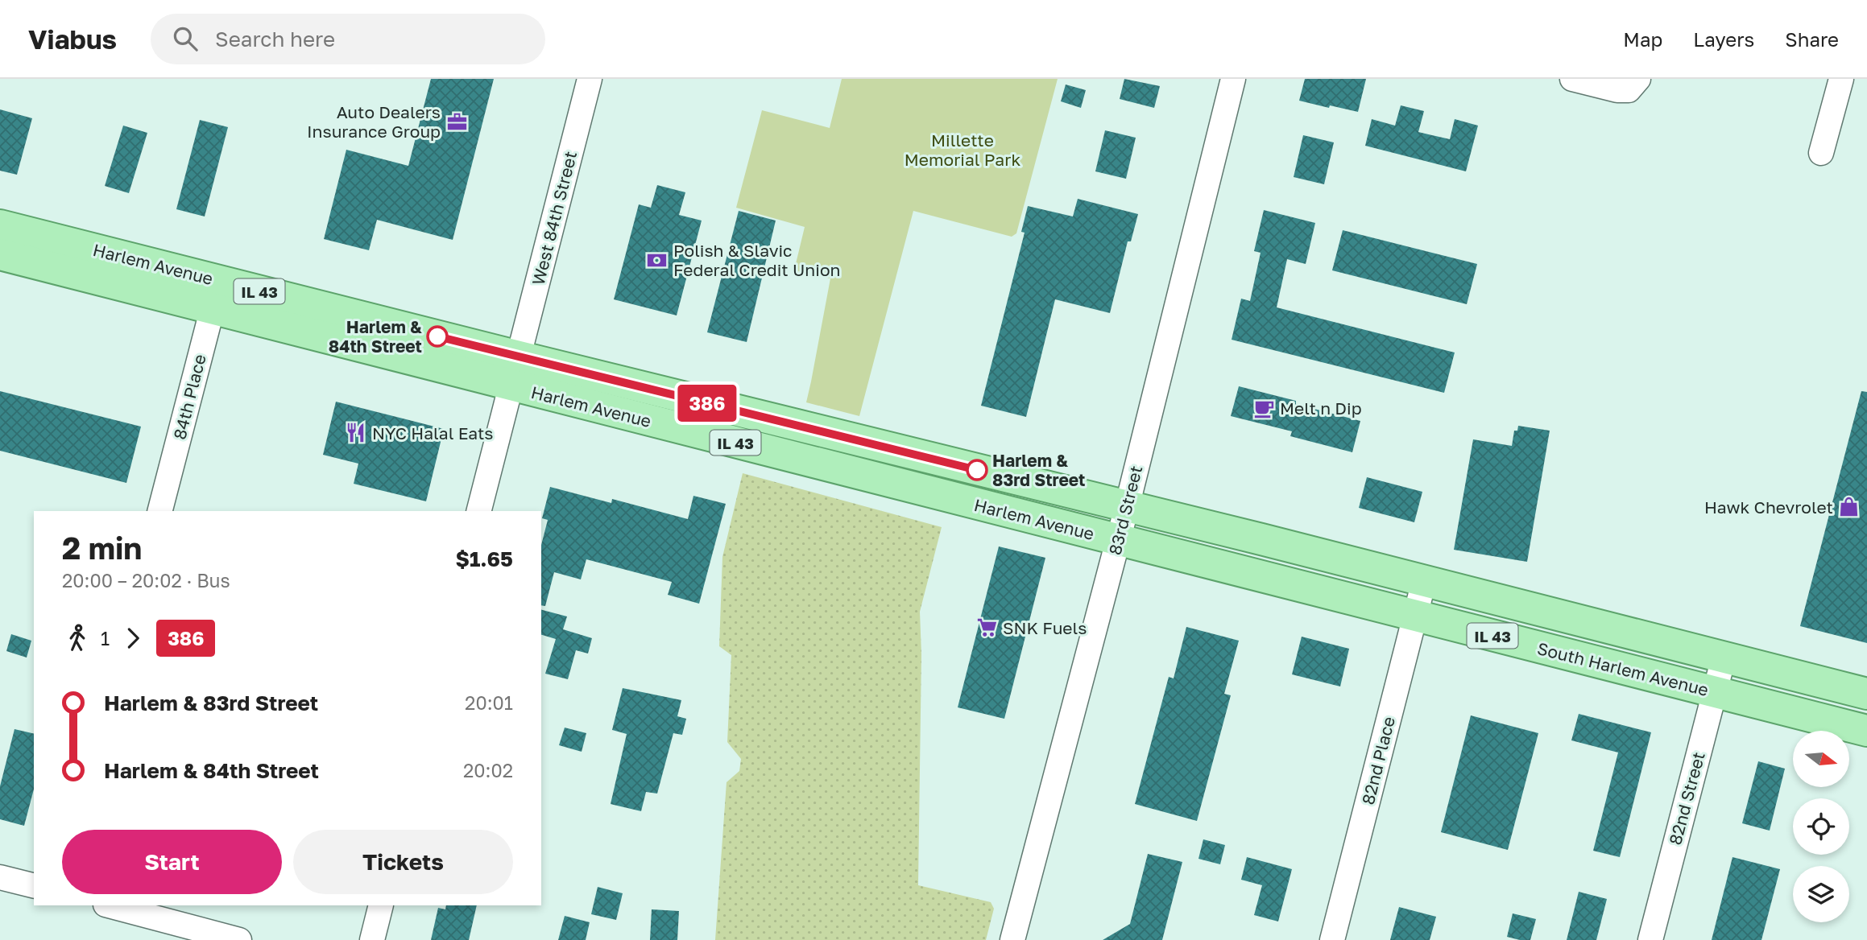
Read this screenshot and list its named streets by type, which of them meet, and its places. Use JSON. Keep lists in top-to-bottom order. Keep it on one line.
{"streets":{"main road":["Harlem Avenue","IL 43","South Harlem Avenue"],"street":["West 84th Street","84th Place","83rd Street","82nd Place","82nd Street"]},"crossings":[["West 84th Street","Harlem Avenue"],["Harlem Avenue","84th Place"],["Harlem Avenue","83rd Street"],["Harlem Avenue","South Harlem Avenue"],["83rd Street","South Harlem Avenue"],["South Harlem Avenue","82nd Place"],["South Harlem Avenue","82nd Street"]],"parks":["Millette Memorial Park"],"places":{"office":["Auto Dealers Insurance Group"],"bank":["Polish & Slavic Federal Credit Union"],"other":["Harlem & 84th Street","Harlem & 83rd Street"],"cafe":["Melt n Dip"],"restaurant":["NYC Halal Eats"],"shop":["Hawk Chevrolet"],"supermarket":["SNK Fuels"]},"lines":["bus line 386"],"north":"right","page":{"header":"Viabus","search":"Search here","nav":["Map","Layers","Share"],"on_map":"386","heading":["2 min","20:00 – 20:02 · Bus","$1.65"],"legs":["1","386"],"list":[{"name":"Harlem & 83rd Street","value":"20:01"},{"name":"Harlem & 84th Street","value":"20:02"}],"buttons":["Start","Tickets"]}}
